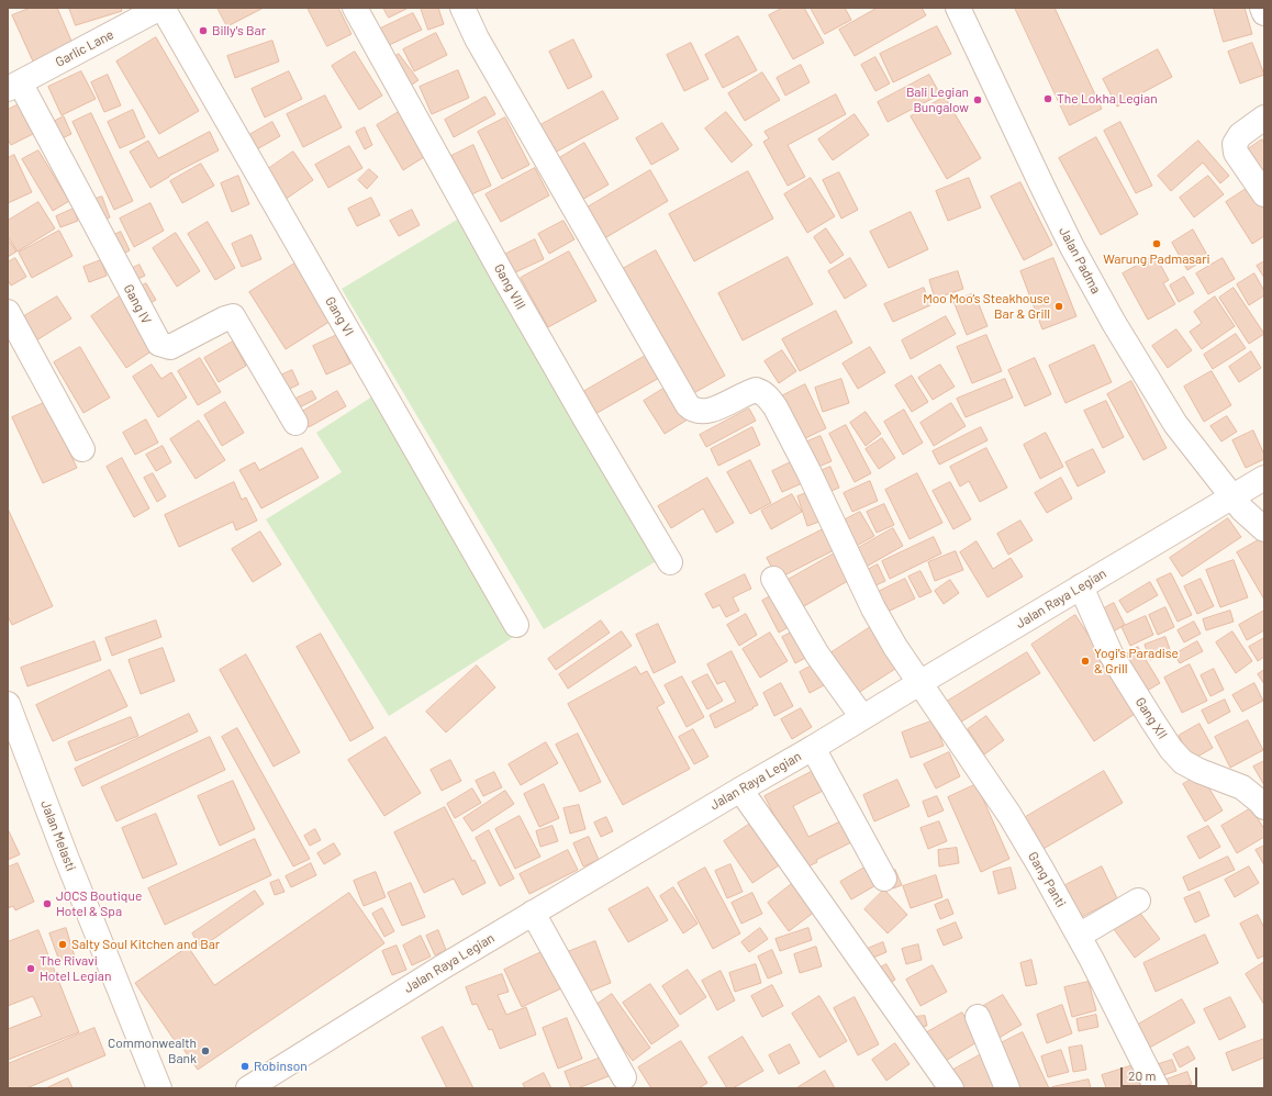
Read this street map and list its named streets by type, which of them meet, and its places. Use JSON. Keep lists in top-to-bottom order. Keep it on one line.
{"streets":{"street":["Garlic Lane","Jalan Padma","Gang VIII","Gang IV","Gang VI","Jalan Raya Legian","Gang XII","Jalan Melasti","Gang Panti"]},"crossings":[["Garlic Lane","Gang IV"],["Garlic Lane","Gang VI"],["Jalan Padma","Jalan Raya Legian"],["Jalan Raya Legian","Gang XII"],["Jalan Raya Legian","Gang Panti"]],"places":["Billy's Bar","The Lokha Legian","Bali Legian Bungalow","Warung Padmasari","Moo Moo’s Steakhouse Bar & Grill","Yogi's Paradise & Grill","JOCS Boutique Hotel & Spa","Salty Soul Kitchen and Bar","The Rivavi Hotel Legian","Commonwealth Bank","Robinson"],"scale_bar":"20 m"}
